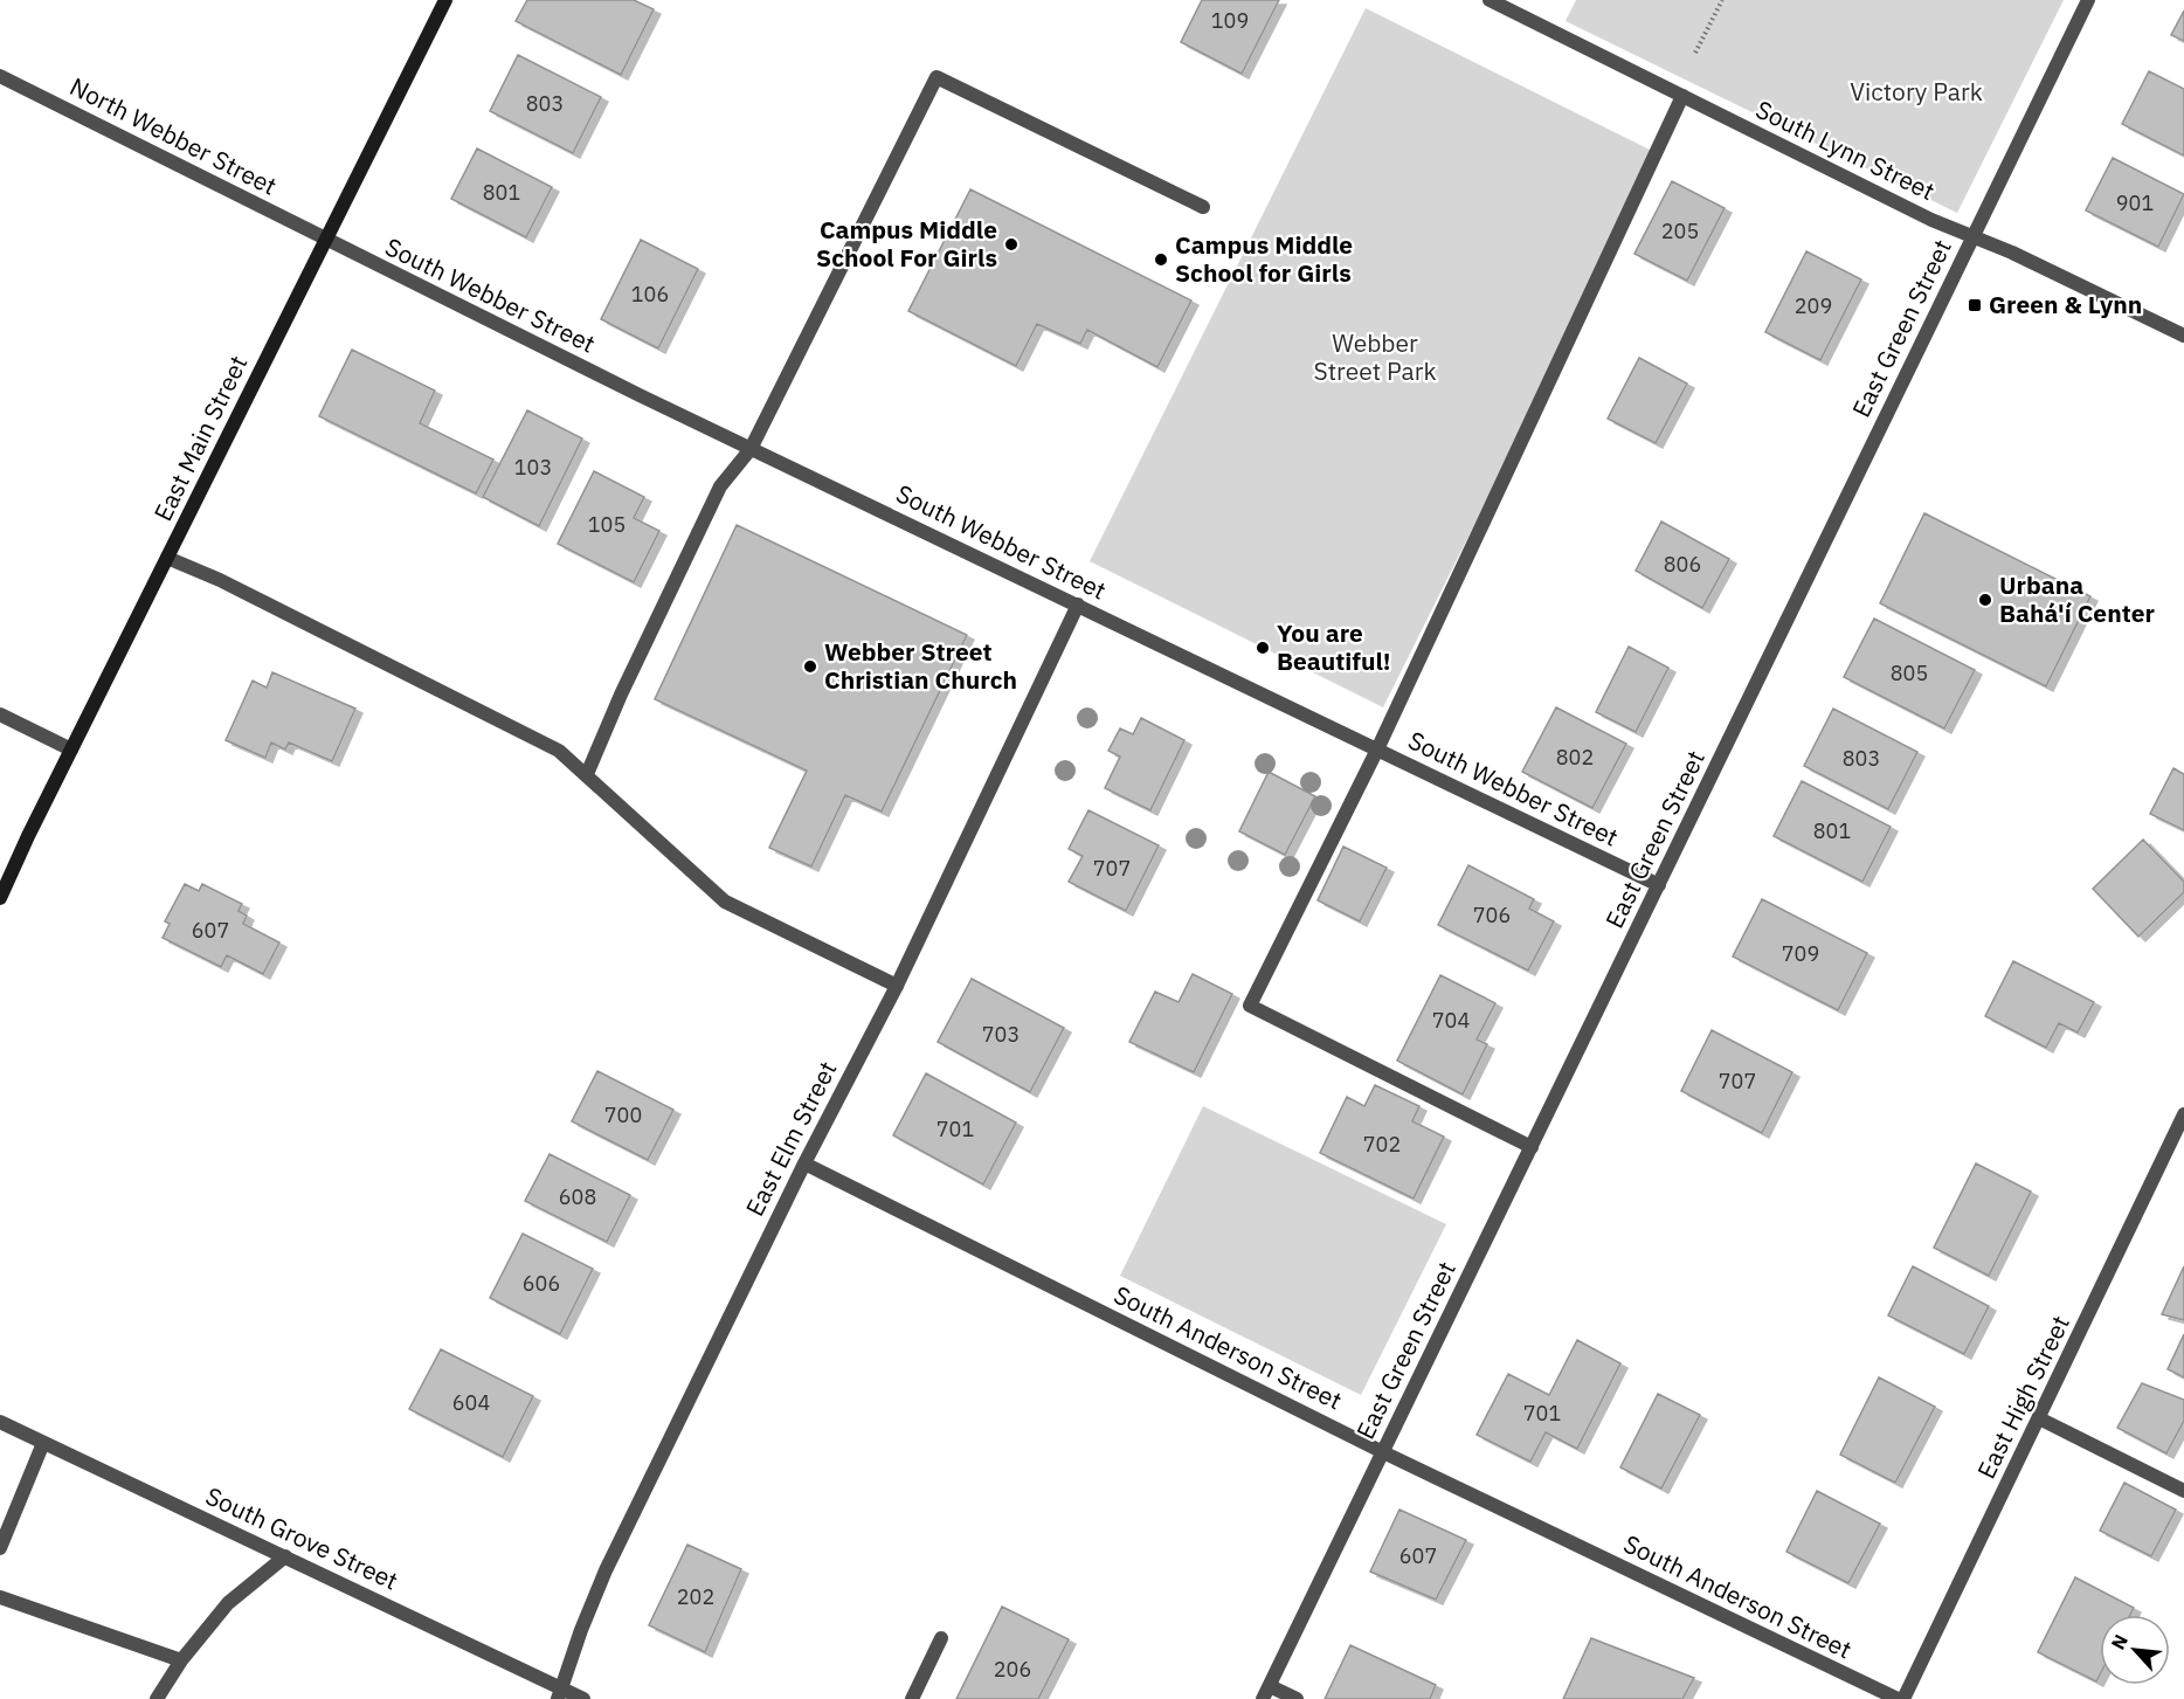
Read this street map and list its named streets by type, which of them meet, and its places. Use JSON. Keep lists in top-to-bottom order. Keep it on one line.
{"streets":{"main road":["East Main Street"],"street":["North Webber Street","South Lynn Street","South Webber Street","East Green Street","East Elm Street","South Anderson Street","East High Street","South Grove Street"]},"crossings":[["North Webber Street","South Webber Street"],["North Webber Street","East Main Street"],["South Lynn Street","East Green Street"],["South Webber Street","East Green Street"],["South Webber Street","East Main Street"],["South Webber Street","East Elm Street"],["East Green Street","South Anderson Street"],["East Elm Street","South Anderson Street"],["East Elm Street","South Grove Street"]],"parks":["Victory Park","Webber Street Park"],"places":{"other":["Campus Middle School For Girls","Campus Middle School for Girls","Urbana Bahá'í Center","You are Beautiful!","Webber Street Christian Church"],"transit":["Green & Lynn"]},"house_numbers":["109","803","801","901","205","106","209","103","105","806","805","802","803","801","707","706","607","709","704","703","707","700","701","702","608","606","604","701","607","202","206"],"north":"top left"}
